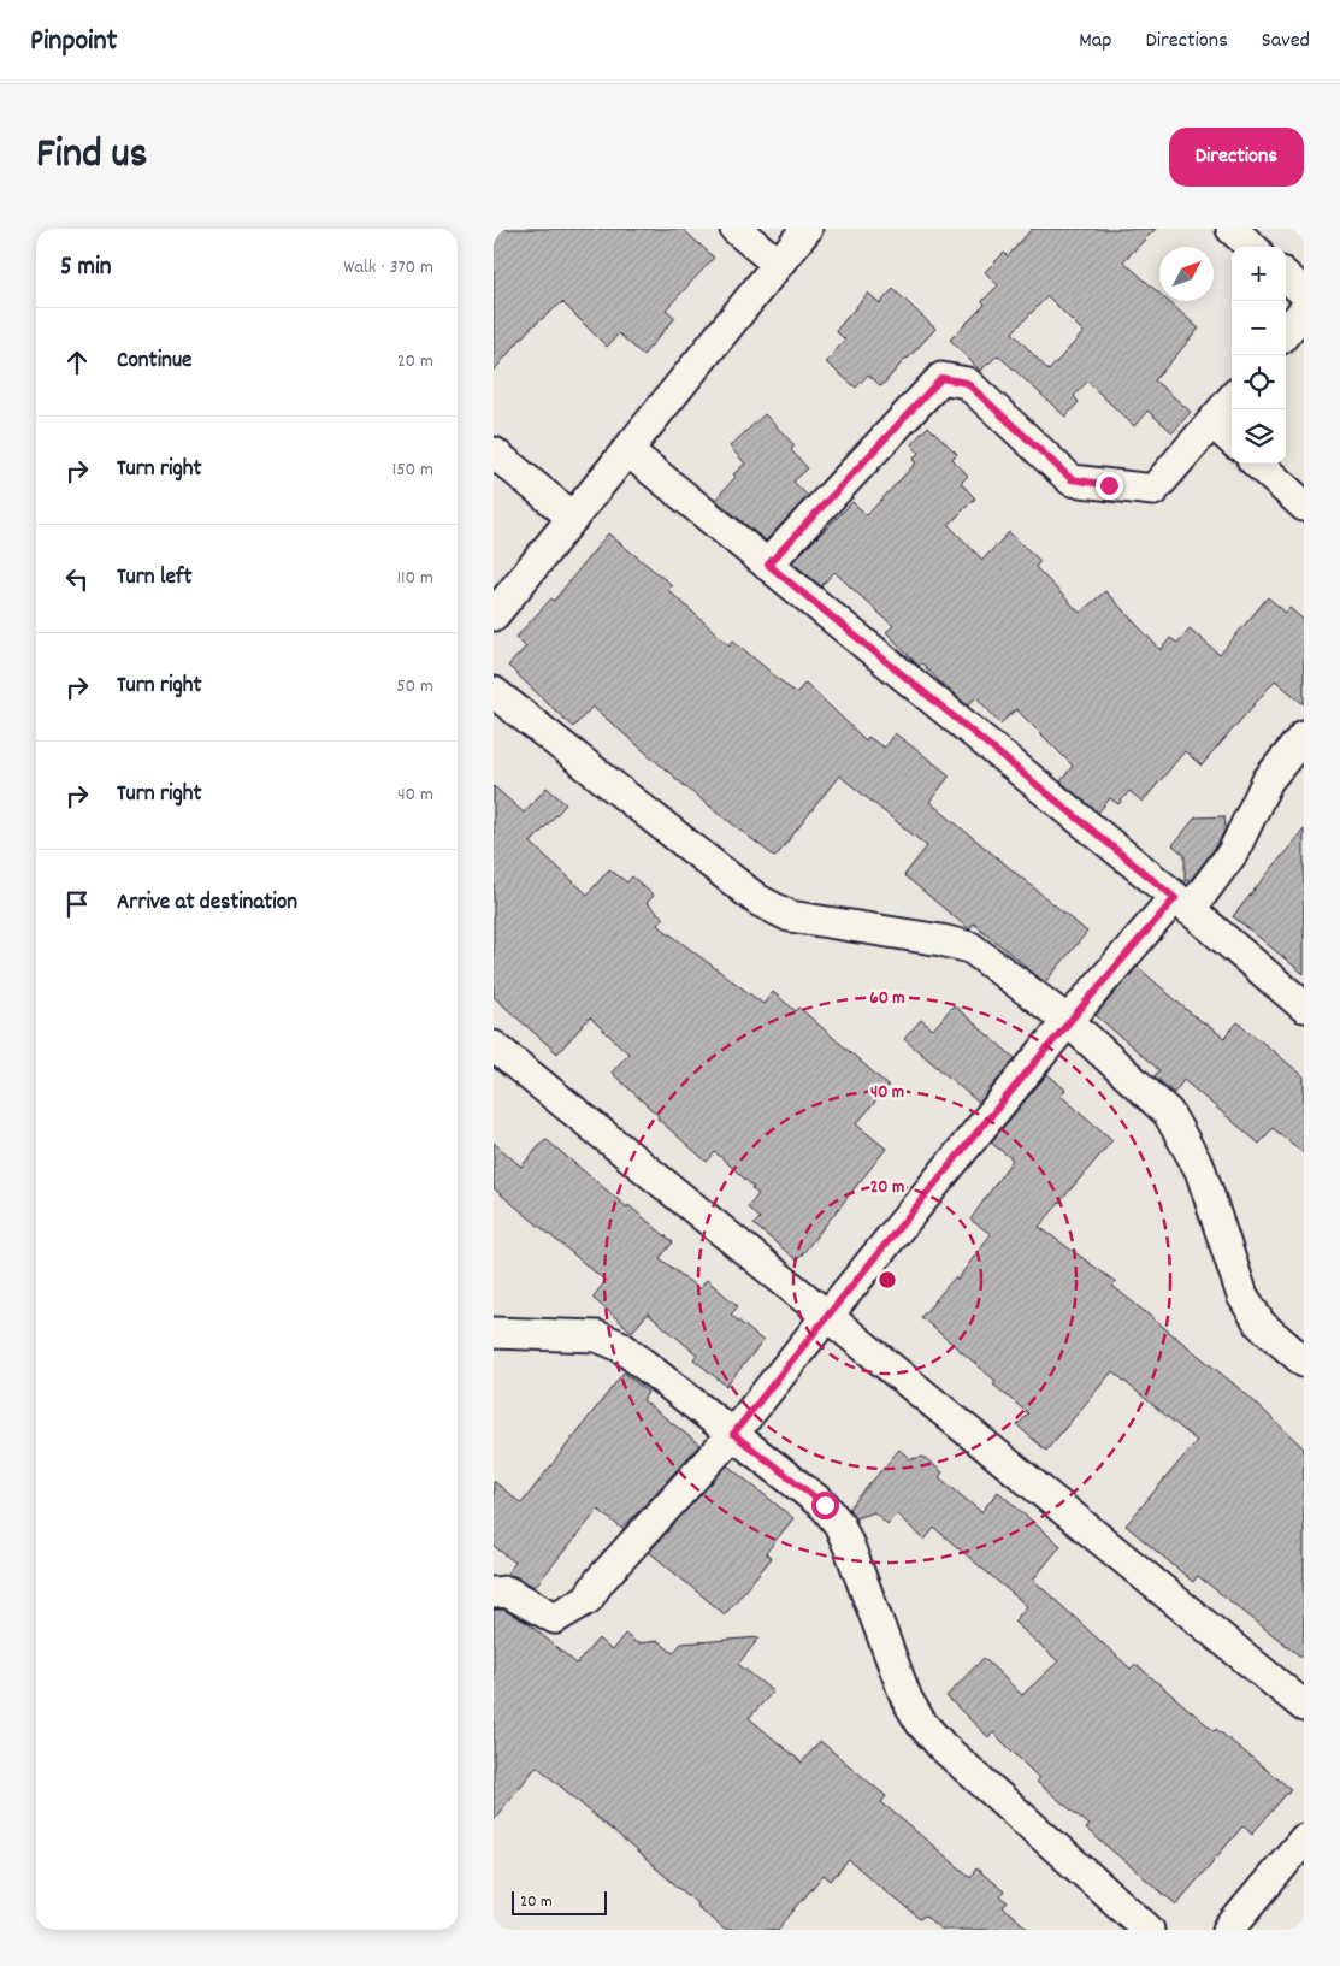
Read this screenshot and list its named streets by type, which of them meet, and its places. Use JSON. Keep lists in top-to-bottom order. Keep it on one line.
{"scale_bar":"20 m","north":"top right","page":{"header":"Pinpoint","nav":["Map","Directions","Saved"],"title":"Find us","buttons":"Directions","heading":["5 min","Walk · 370 m"],"map_buttons":["+","−"],"list":[["Continue","20 m"],["Turn right","150 m"],["Turn left","110 m"],["Turn right","50 m"],["Turn right","40 m"],"Arrive at destination"],"scale":"20 m"},"rings":["60 m","40 m","20 m"]}
